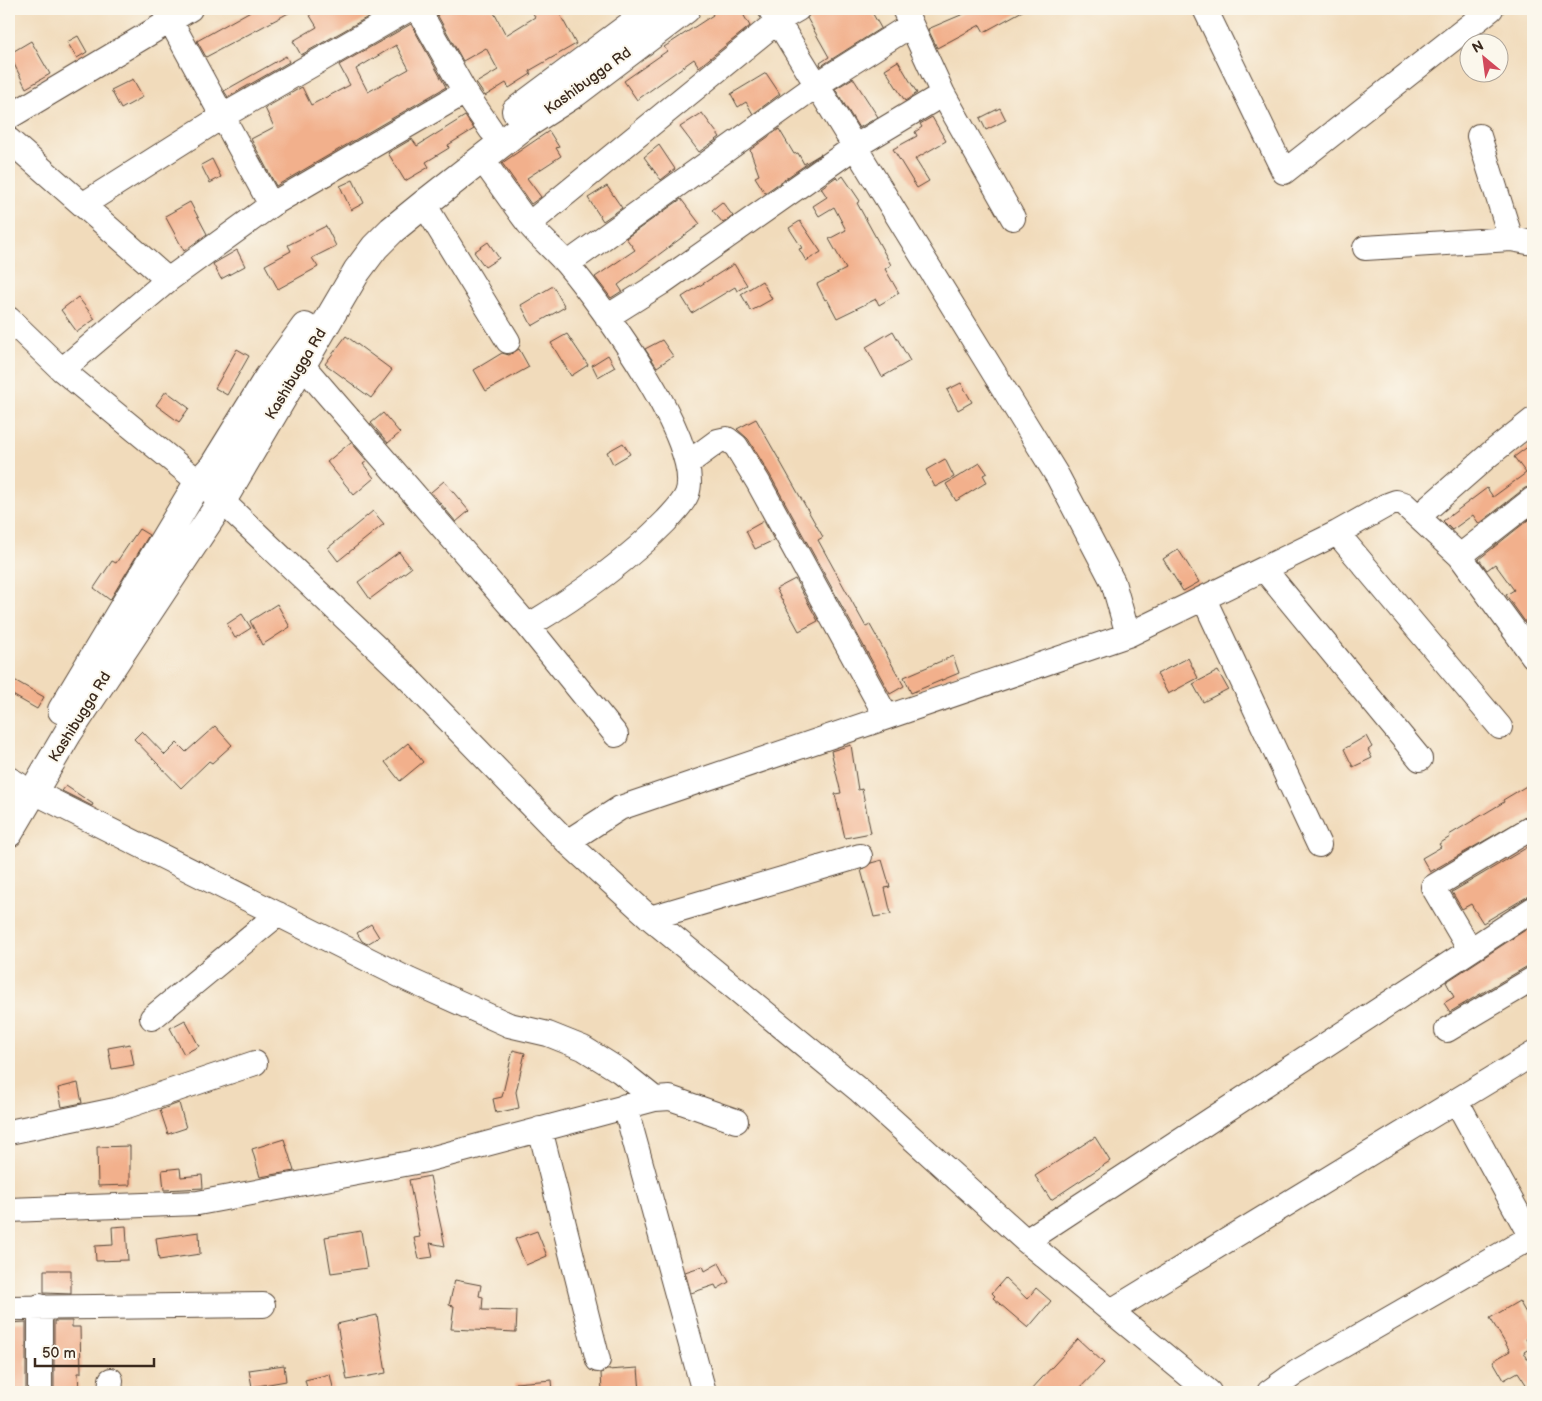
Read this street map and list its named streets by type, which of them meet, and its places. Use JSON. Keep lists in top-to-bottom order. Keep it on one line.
{"streets":{"main road":["Kashibugga Rd"]},"scale_bar":"50 m","north":"top left"}
